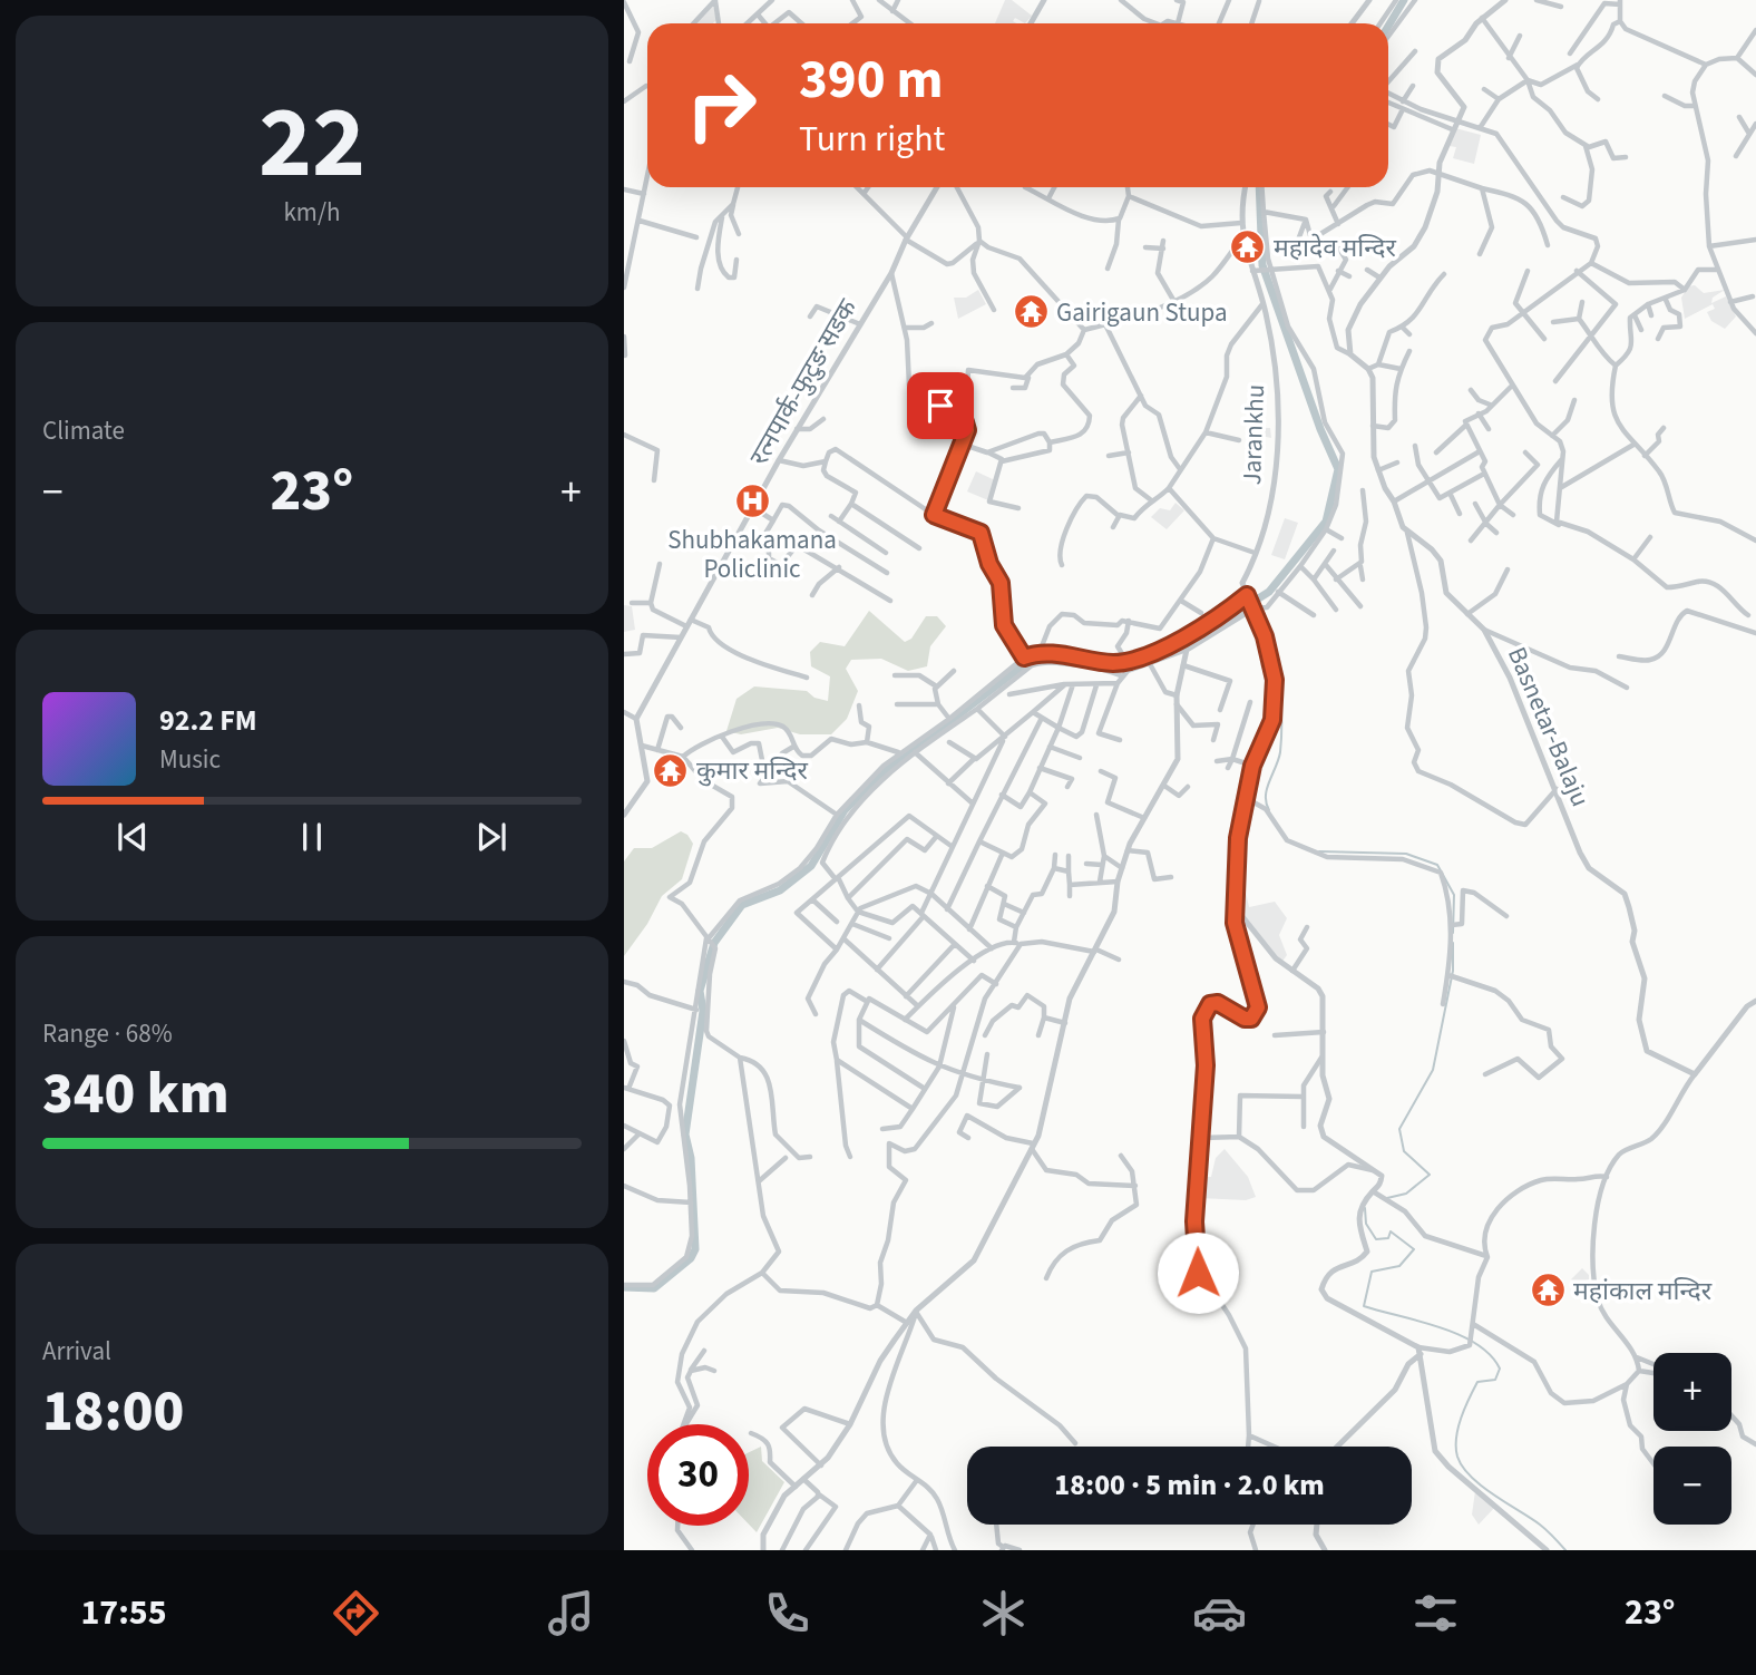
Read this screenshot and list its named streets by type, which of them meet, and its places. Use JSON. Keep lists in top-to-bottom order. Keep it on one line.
{"streets":{"street":["रत्नपार्क-फुटुङ सडक","Jarankhu","Basnetar-Balaju"]},"places":{"temple":["महादेव मन्दिर","Gairigaun Stupa","कुमार मन्दिर","महांकाल मन्दिर"],"hospital":["Shubhakamana Policlinic"]},"page":{"tile":[["22","km/h"],"Climate",["Range · 68%","340 km"],["Arrival","18:00"]],"turn":["390 m","Turn right"],"heat":["−","23°","+"],"song":["92.2 FM","Music"],"map_buttons":["+","−"],"limit":"30","trip":"18:00 · 5 min · 2.0 km","tabs":["17:55","23°"]}}
